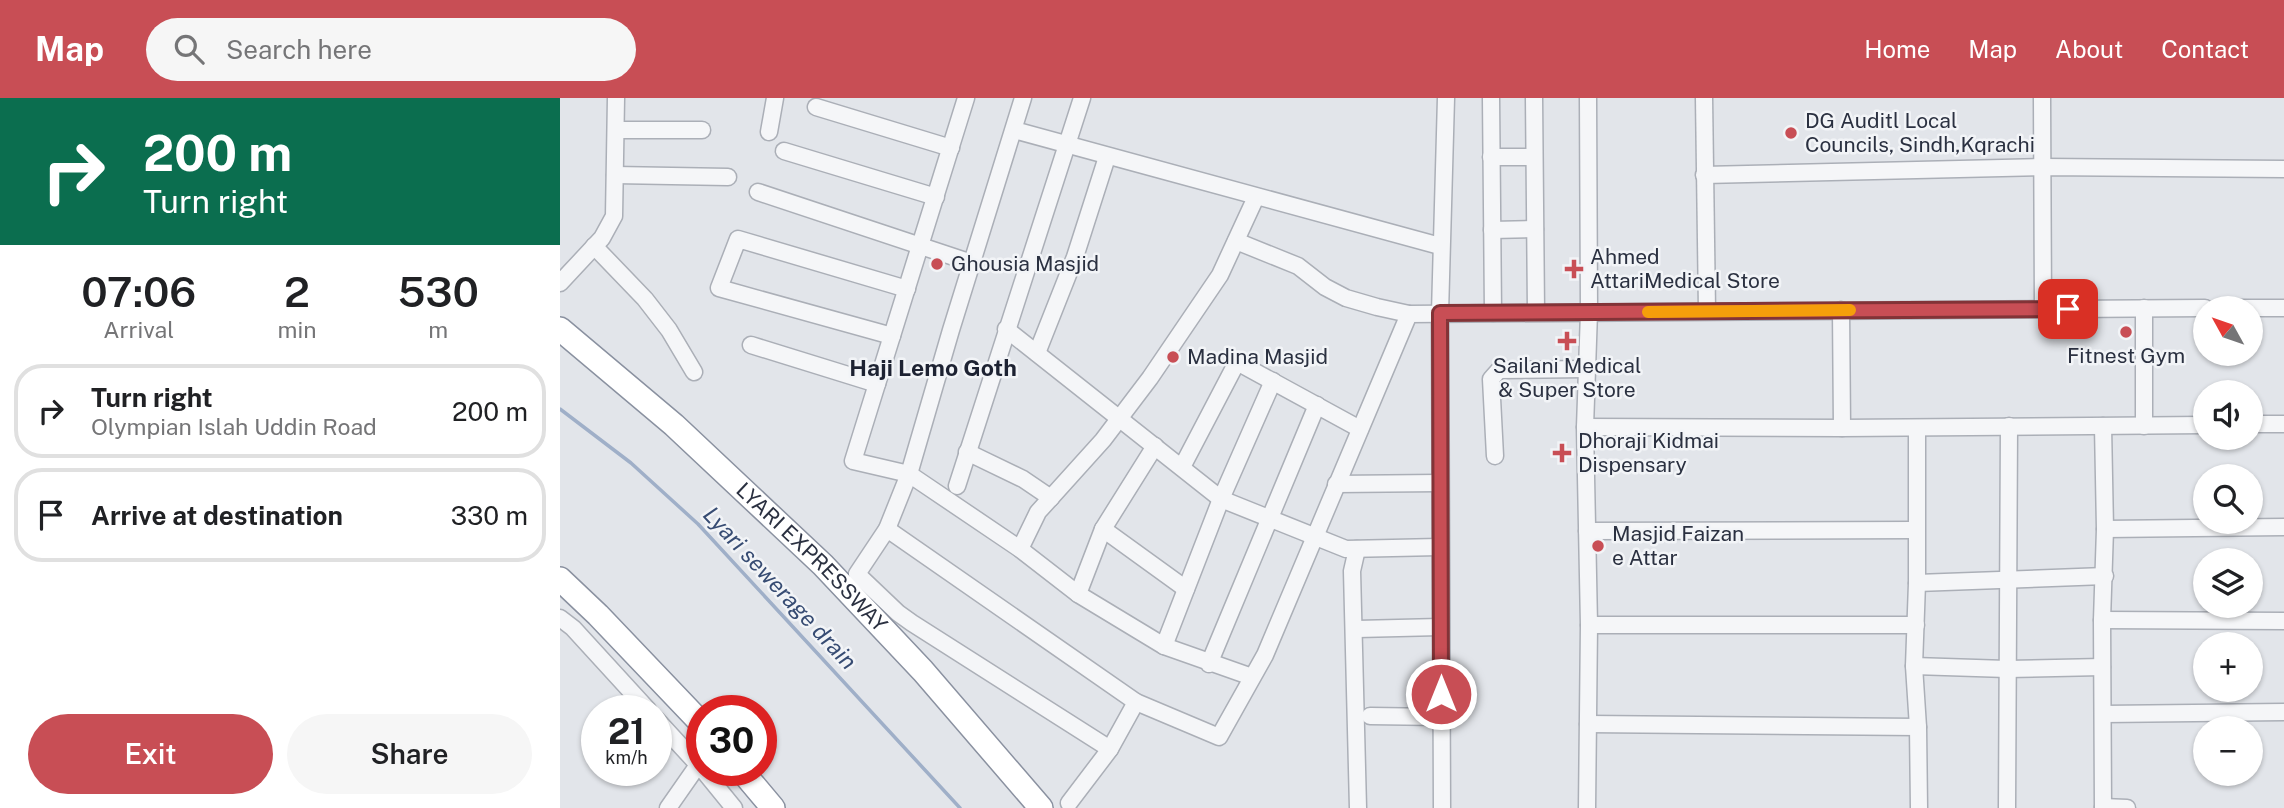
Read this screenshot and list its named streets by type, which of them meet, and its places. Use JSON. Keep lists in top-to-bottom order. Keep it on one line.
{"streets":{"highway":["LYARI EXPRESSWAY"]},"districts":["Haji Lemo Goth"],"water":["Lyari sewerage drain"],"places":{"other":["DG Auditl Local Councils, Sindh,Kqrachi","Ghousia Masjid","Fitnest Gym","Madina Masjid","Masjid Faizan e Attar"],"health":["Ahmed AttariMedical Store","Sailani Medical & Super Store","Dhoraji Kidmai Dispensary"]},"north":"top left","page":{"header":"Map","search":"Search here","nav":["Home","Map","About","Contact"],"turn":["200 m","Turn right"],"eta":["07:06","Arrival","2","min","530","m"],"map_buttons":["+","−"],"list":[{"name":"Turn right","note":"Olympian Islah Uddin Road","value":"200 m"},{"name":"Arrive at destination","value":"330 m"}],"speed":"21 km/h","limit":"30","buttons":["Exit","Share"]}}
